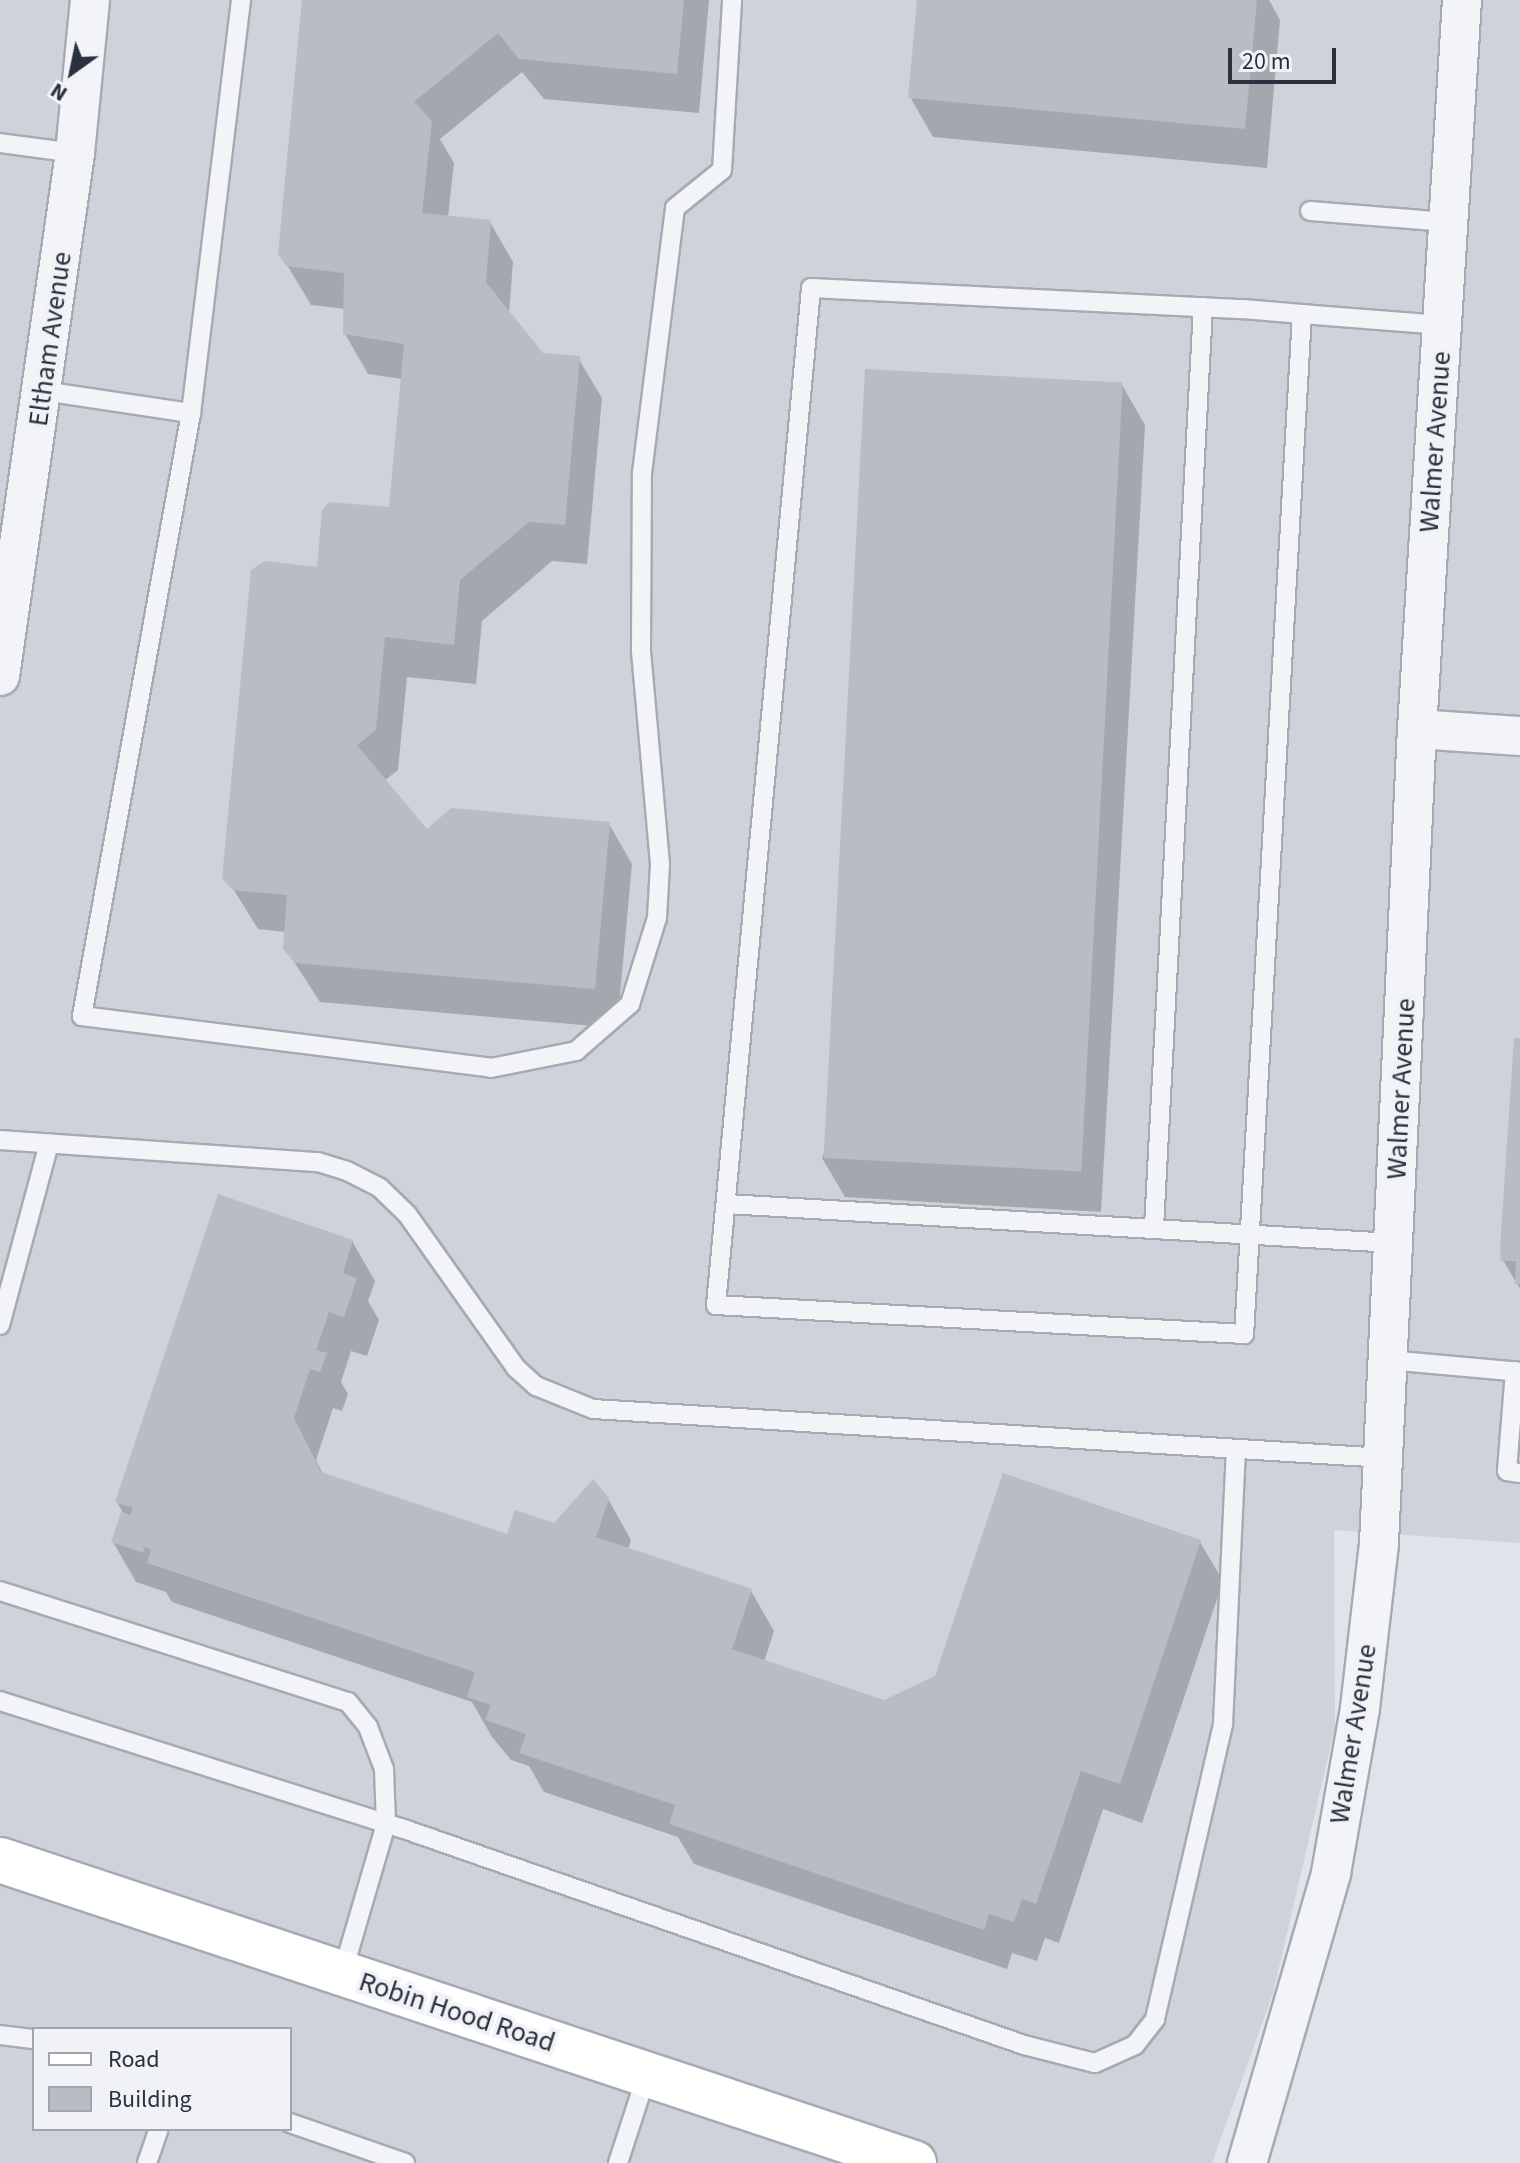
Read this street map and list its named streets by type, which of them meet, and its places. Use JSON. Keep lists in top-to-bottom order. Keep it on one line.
{"streets":{"street":["Eltham Avenue","Walmer Avenue","Robin Hood Road"]},"legend":["Road","Building"],"scale_bar":"20 m","north":"bottom left"}
